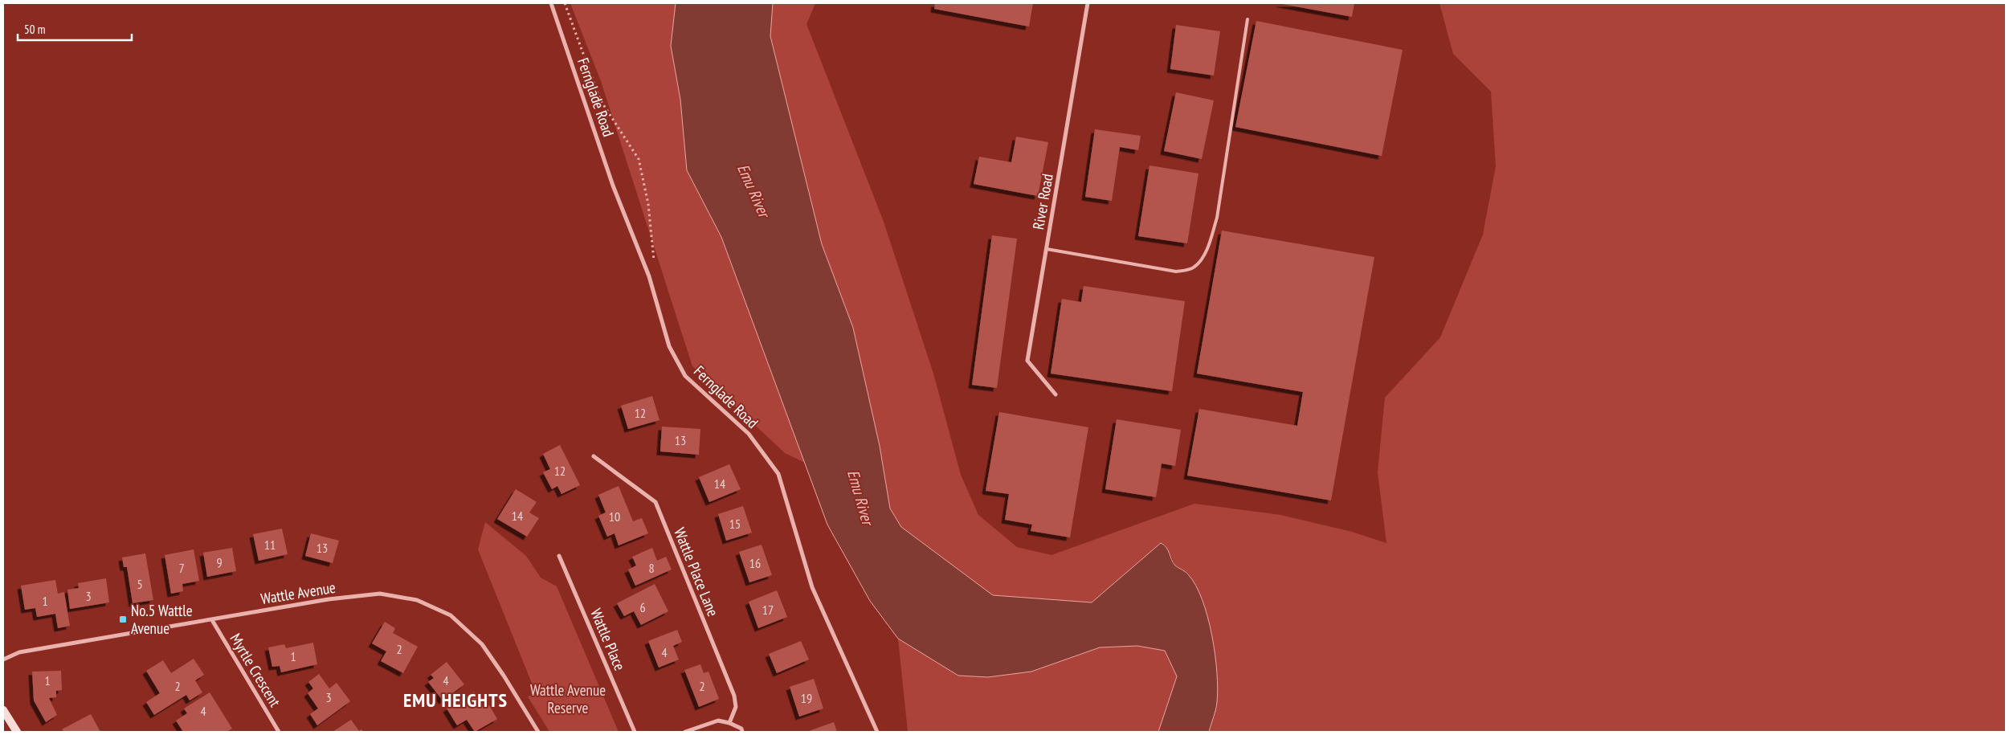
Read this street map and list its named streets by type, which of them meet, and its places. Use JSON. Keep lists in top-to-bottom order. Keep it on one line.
{"streets":{"street":["Fernglade Road","River Road","Wattle Place Lane","Wattle Avenue","Wattle Place","Myrtle Crescent"]},"crossings":[["Wattle Avenue","Myrtle Crescent"]],"districts":["EMU HEIGHTS"],"water":["Emu River"],"parks":["Wattle Avenue Reserve"],"places":{"transit":["No.5 Wattle Avenue"]},"house_numbers":["12","13","12","14","14","10","15","11","13","9","16","7","8","5","3","1","6","17","2","4","1","1","4","2","2","3","19","4"],"scale_bar":"50 m"}
